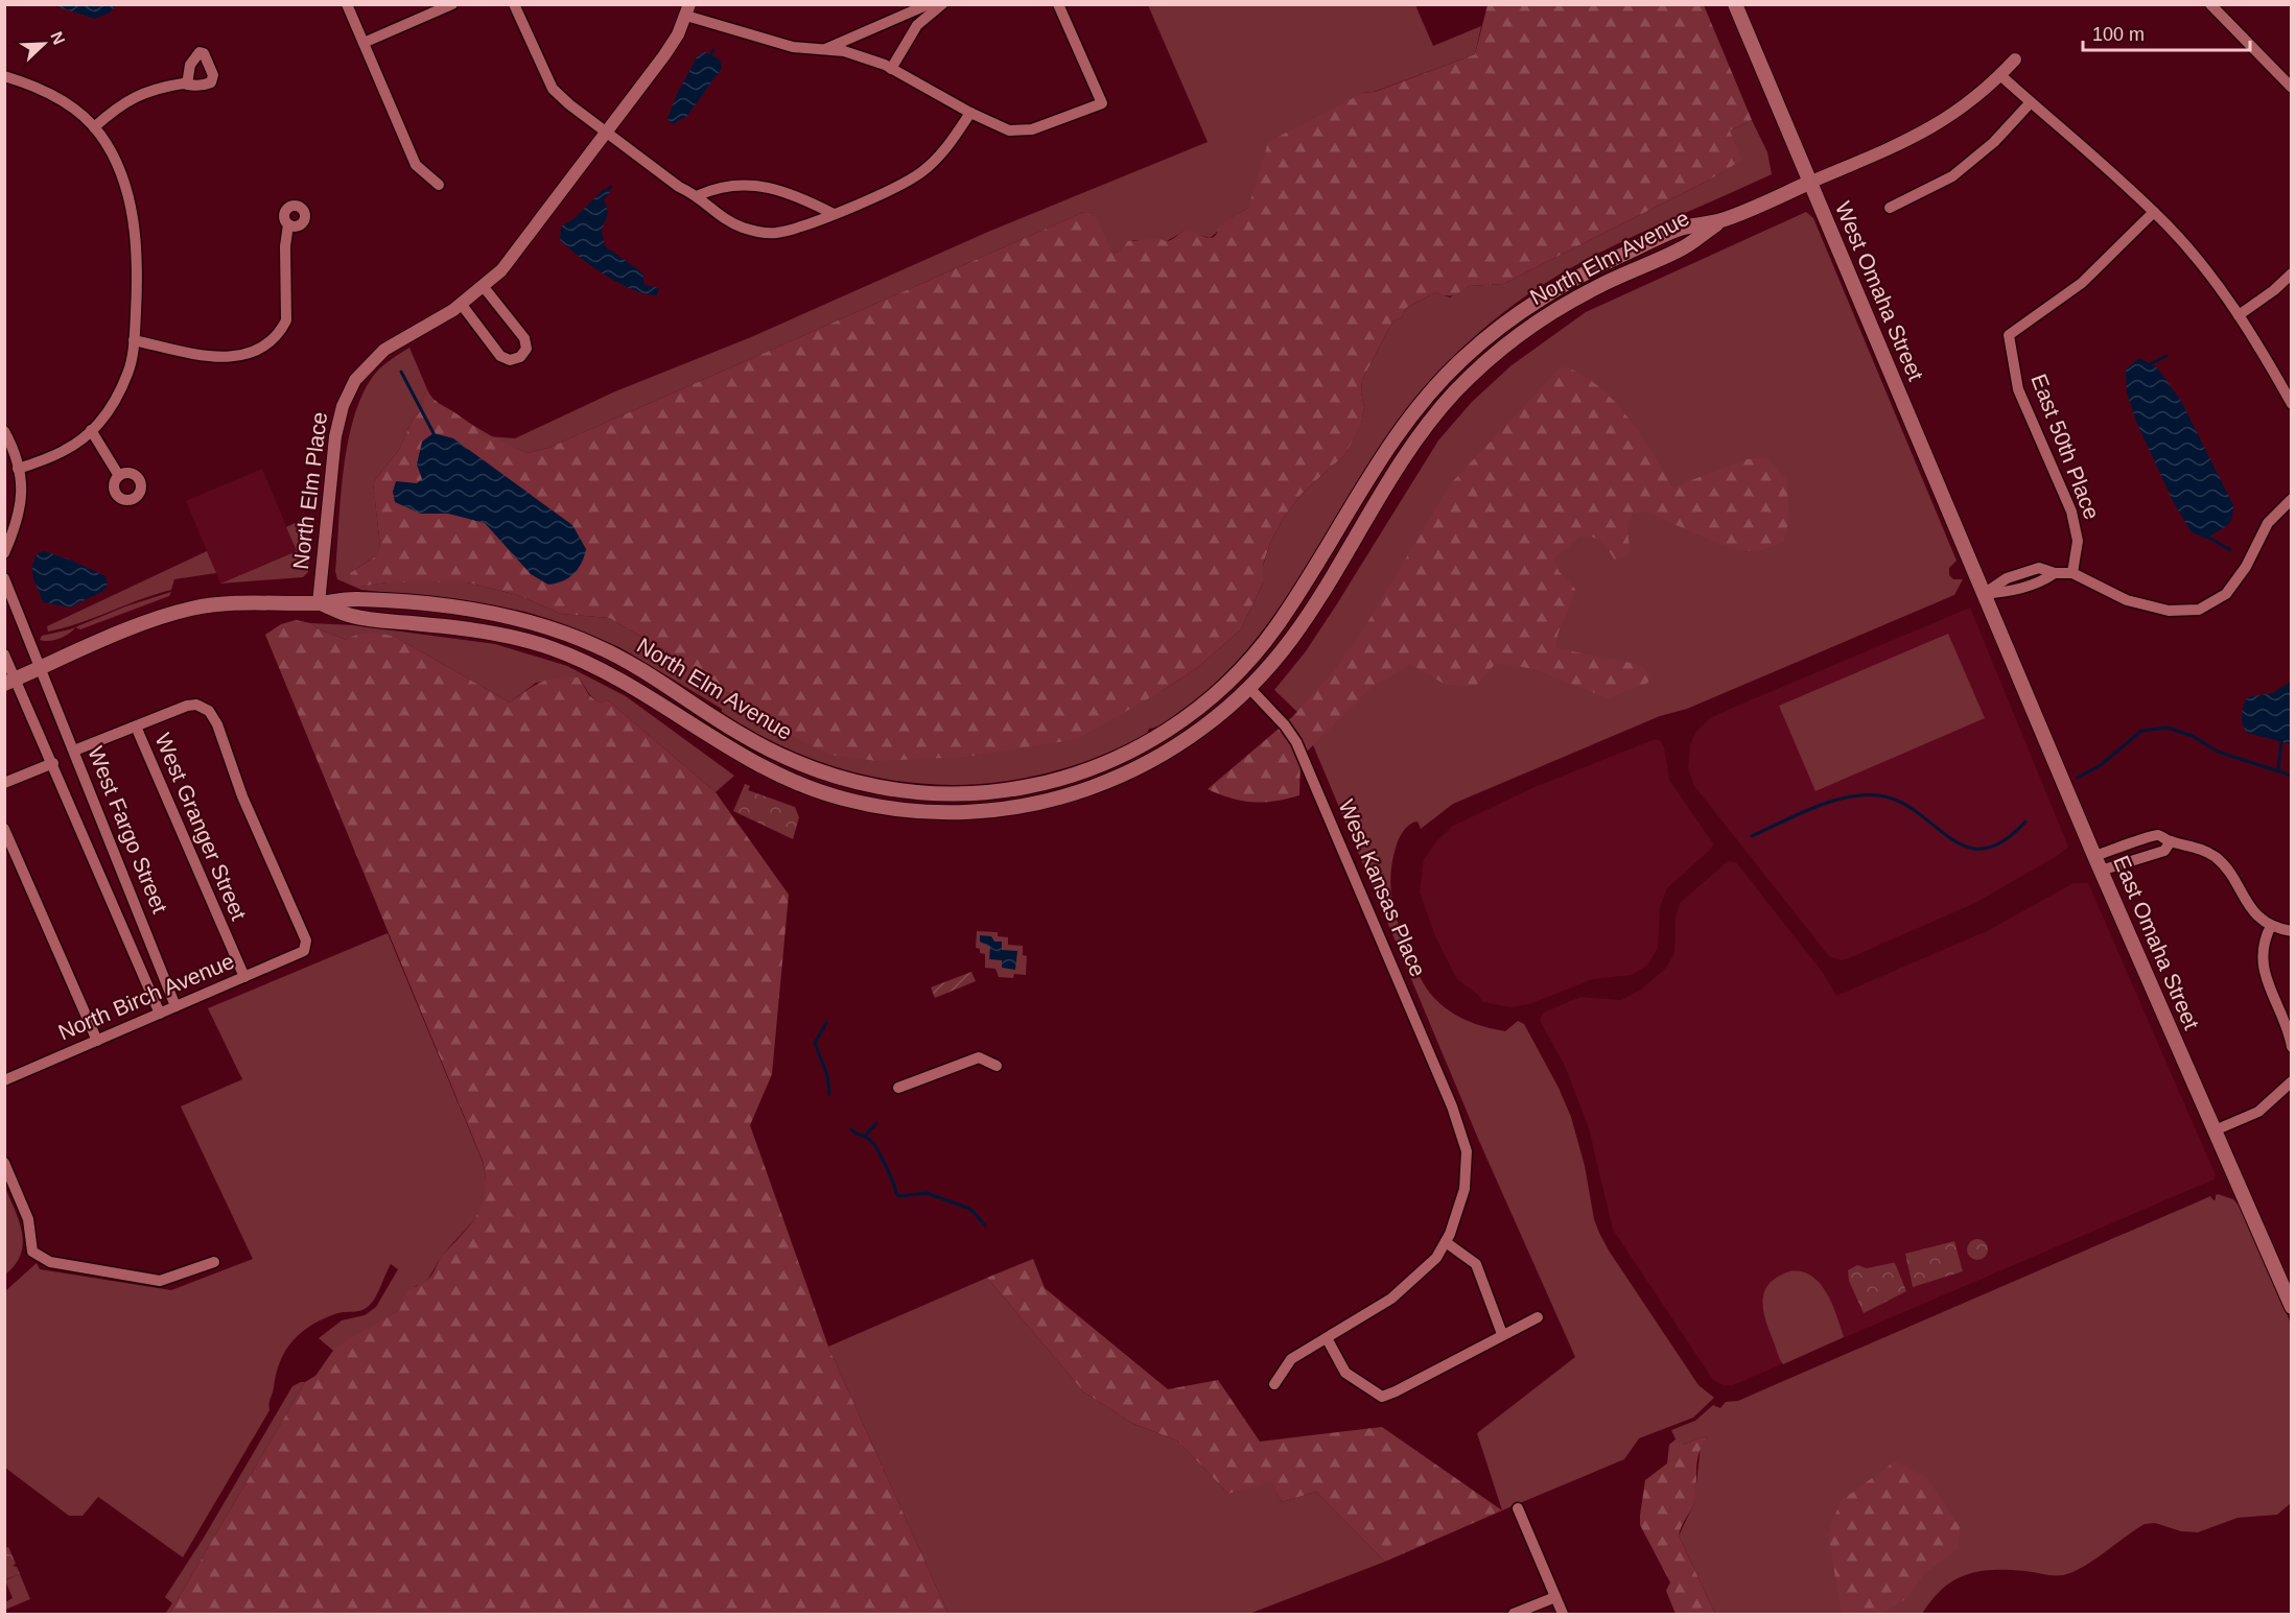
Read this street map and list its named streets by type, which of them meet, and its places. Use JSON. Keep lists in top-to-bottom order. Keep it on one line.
{"streets":{"main road":["North Elm Avenue","West Omaha Street","North Elm Place","East Omaha Street"],"street":["East 50th Place","West Granger Street","West Fargo Street","West Kansas Place","North Birch Avenue"]},"crossings":[["North Elm Avenue","North Elm Place"],["North Elm Avenue","West Kansas Place"],["West Omaha Street","East Omaha Street"],["North Elm Place","West Fargo Street"],["West Granger Street","North Birch Avenue"],["West Fargo Street","North Birch Avenue"]],"scale_bar":"100 m","north":"top right"}
